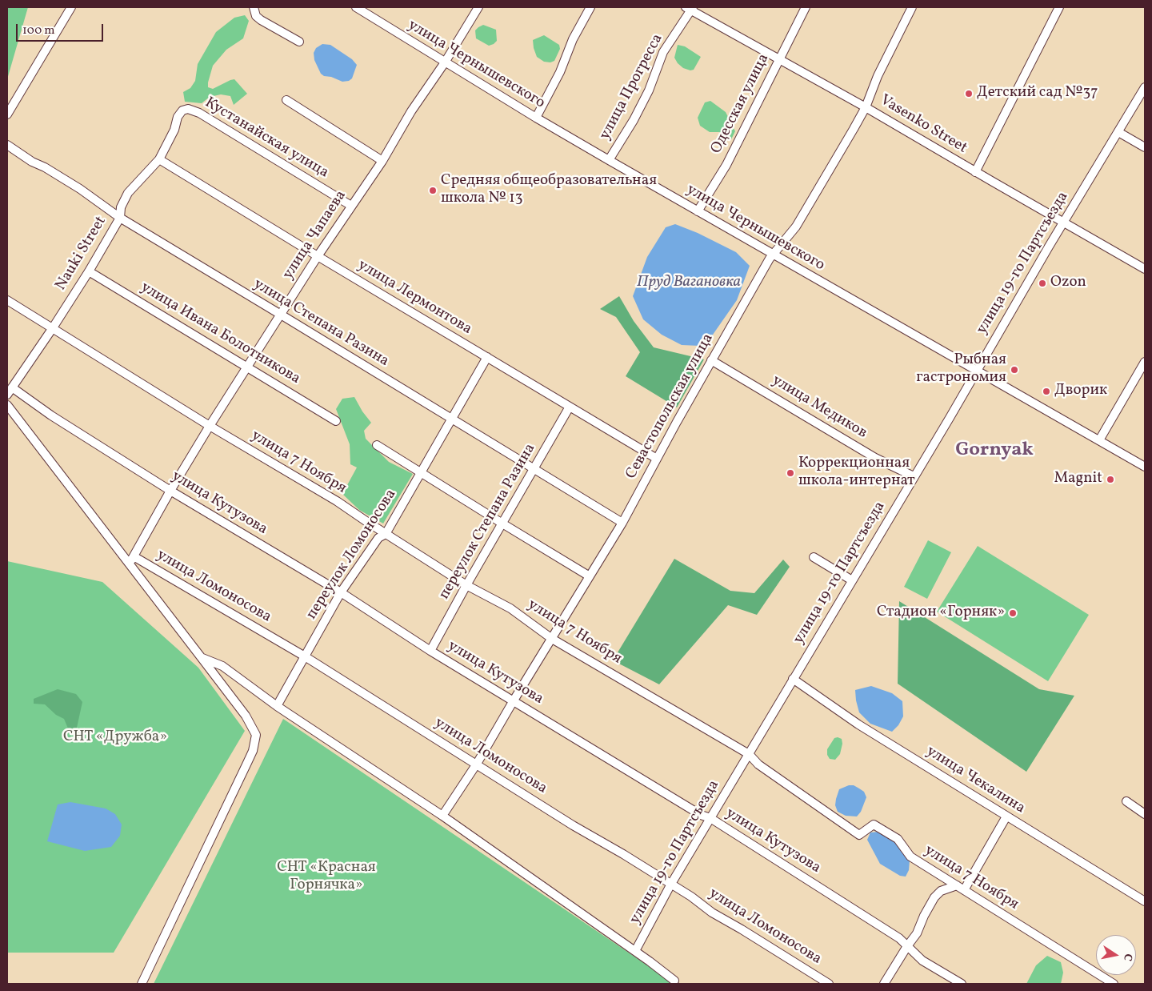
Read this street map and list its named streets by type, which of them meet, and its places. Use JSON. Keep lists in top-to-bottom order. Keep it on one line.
{"streets":{"street":["улица Чернышевского","улица Прогресса","Одесская улица","Vasenko Street","Кустанайская улица","улица Чапаева","Nauki Street","улица 19-го Партсъезда","улица Лермонтова","улица Степана Разина","улица Ивана Болотникова","Севастопольская улица","улица Медиков","улица 7 Ноября","улица Кутузова","переулок Степана Разина","переулок Ломоносова","улица Ломоносова","улица Чекалина"]},"crossings":[["улица Чернышевского","улица Прогресса"],["улица Чернышевского","Одесская улица"],["улица Чернышевского","улица Чапаева"],["улица Чернышевского","улица 19-го Партсъезда"],["улица Чернышевского","Севастопольская улица"],["улица Прогресса","Vasenko Street"],["Одесская улица","Vasenko Street"],["Vasenko Street","улица 19-го Партсъезда"],["Vasenko Street","Севастопольская улица"],["Кустанайская улица","улица Чапаева"],["Кустанайская улица","Nauki Street"],["улица Чапаева","улица Лермонтова"],["улица Чапаева","улица Степана Разина"],["улица Чапаева","улица Ивана Болотникова"],["улица Чапаева","улица 7 Ноября"],["улица Чапаева","улица Кутузова"],["улица Чапаева","улица Ломоносова"],["Nauki Street","улица Лермонтова"],["Nauki Street","улица Степана Разина"],["Nauki Street","улица Ивана Болотникова"],["Nauki Street","улица 7 Ноября"],["Nauki Street","улица Кутузова"],["улица 19-го Партсъезда","улица Медиков"],["улица 19-го Партсъезда","улица 7 Ноября"],["улица 19-го Партсъезда","улица Кутузова"],["улица 19-го Партсъезда","улица Ломоносова"],["улица 19-го Партсъезда","улица Чекалина"],["улица Лермонтова","Севастопольская улица"],["улица Лермонтова","переулок Степана Разина"],["улица Лермонтова","переулок Ломоносова"],["улица Степана Разина","Севастопольская улица"],["улица Степана Разина","переулок Степана Разина"],["улица Степана Разина","переулок Ломоносова"],["Севастопольская улица","улица Медиков"],["Севастопольская улица","улица 7 Ноября"],["Севастопольская улица","улица Кутузова"],["Севастопольская улица","улица Ломоносова"],["улица 7 Ноября","переулок Степана Разина"],["улица 7 Ноября","переулок Ломоносова"],["улица Кутузова","переулок Степана Разина"],["улица Кутузова","переулок Ломоносова"],["переулок Ломоносова","улица Ломоносова"]],"districts":["Gornyak"],"water":["Пруд Вагановка"],"parks":["СНТ «Дружба»","СНТ «Красная Горнячка»"],"places":["Детский сад №37","Средняя общеобразовательная школа № 13","Ozon","Рыбная гастрономия","Дворик","Коррекционная школа-интернат","Magnit","Стадион «Горняк»"],"scale_bar":"100 m","north":"right"}
